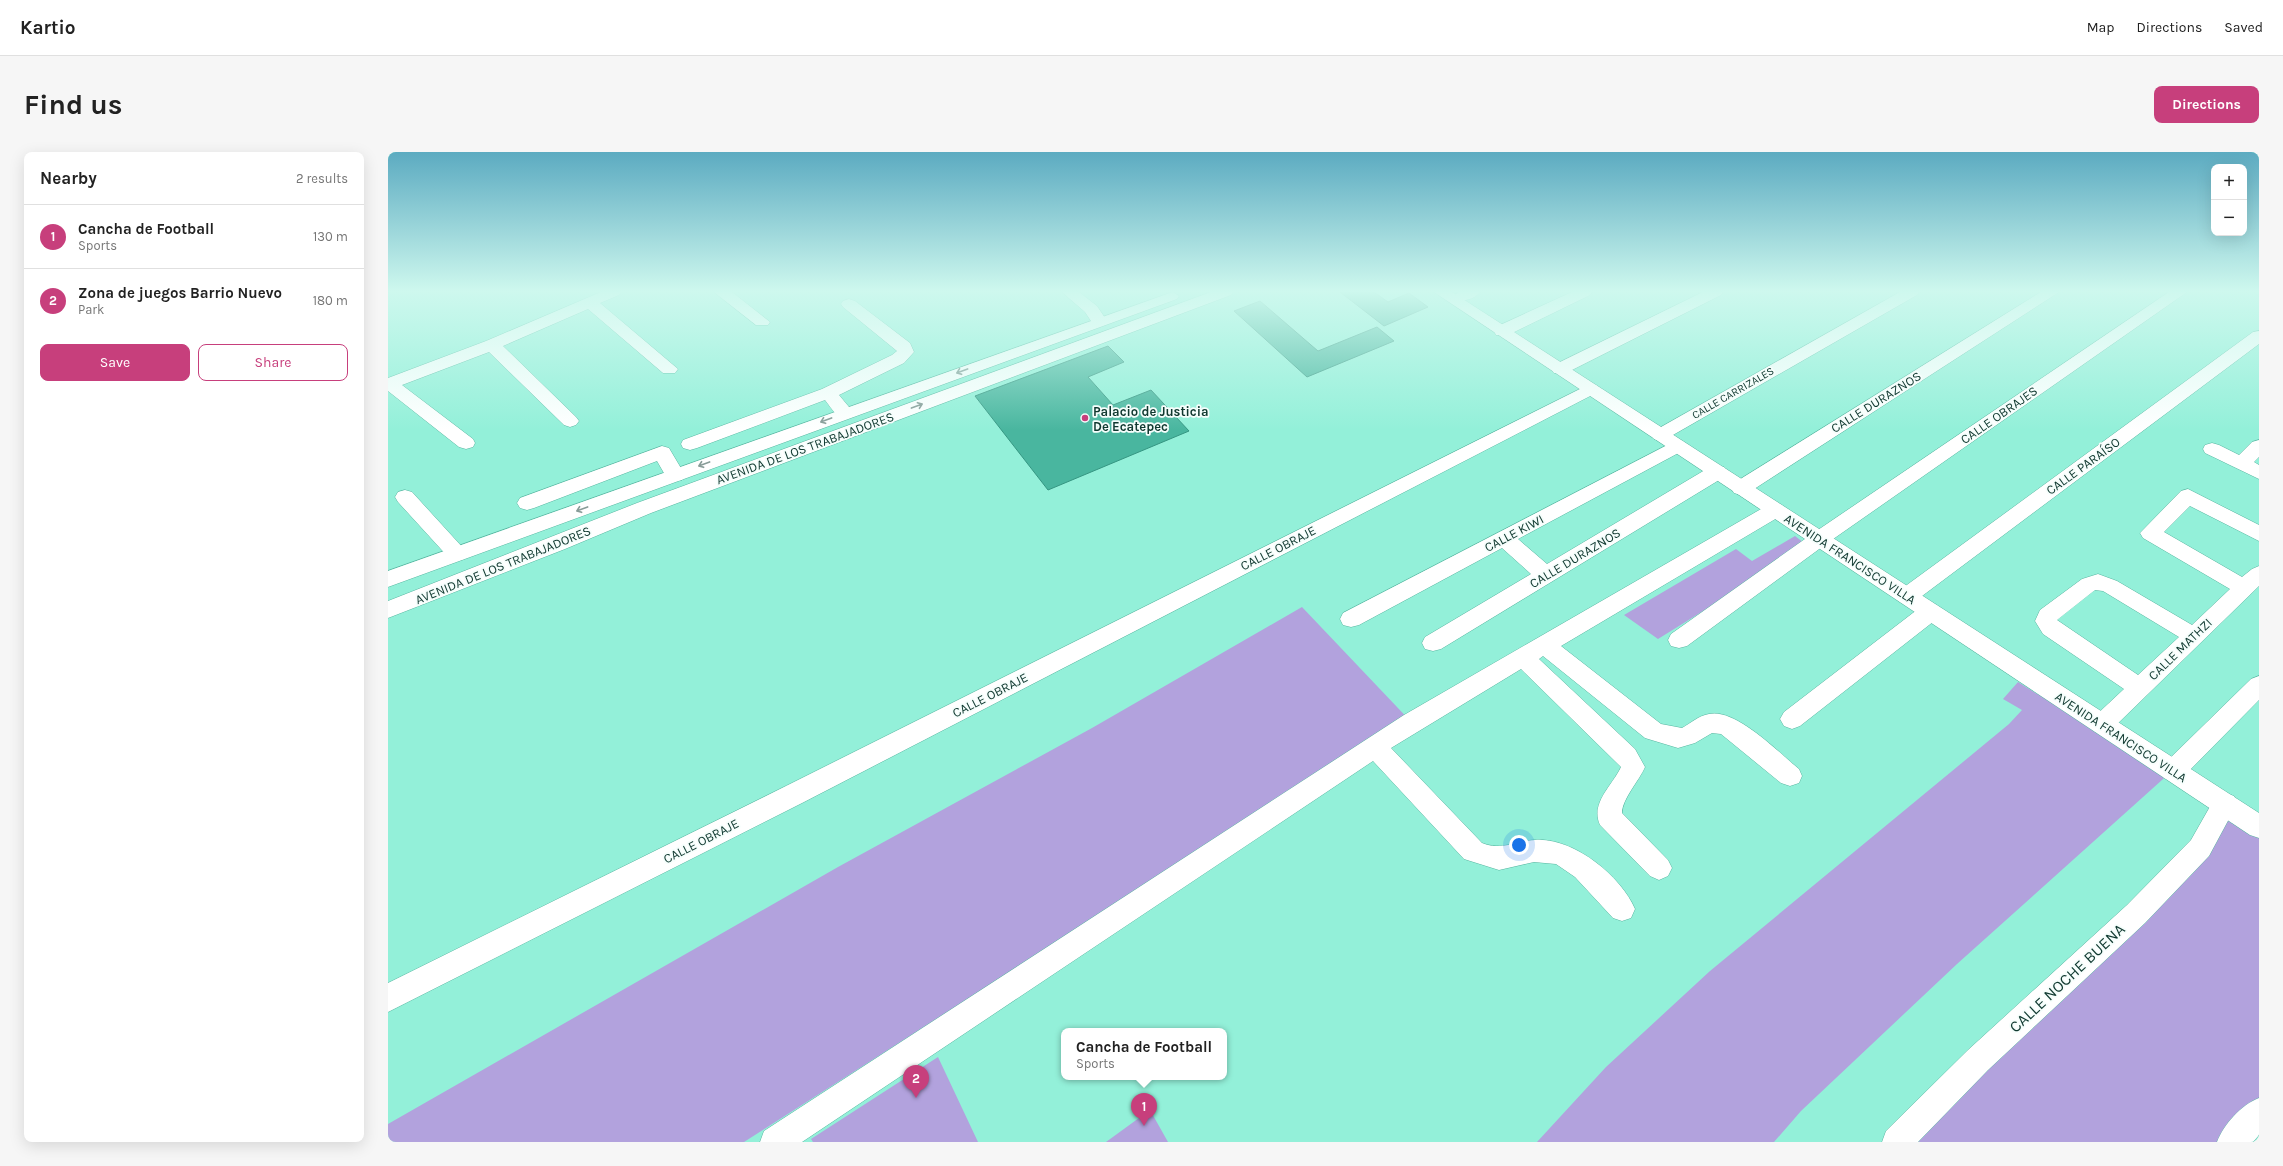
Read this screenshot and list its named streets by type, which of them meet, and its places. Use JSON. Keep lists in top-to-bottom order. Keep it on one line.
{"streets":{"street":["CALLE CARRIZALES","CALLE DURAZNOS","CALLE OBRAJES","AVENIDA DE LOS TRABAJADORES","CALLE PARAÍSO","CALLE KIWI","CALLE OBRAJE","AVENIDA FRANCISCO VILLA","CALLE MATHZI","CALLE NOCHE BUENA"]},"crossings":[["CALLE CARRIZALES","CALLE KIWI"],["CALLE CARRIZALES","AVENIDA FRANCISCO VILLA"],["CALLE DURAZNOS","AVENIDA FRANCISCO VILLA"],["CALLE OBRAJES","AVENIDA FRANCISCO VILLA"],["CALLE PARAÍSO","AVENIDA FRANCISCO VILLA"],["CALLE KIWI","AVENIDA FRANCISCO VILLA"],["CALLE OBRAJE","AVENIDA FRANCISCO VILLA"],["AVENIDA FRANCISCO VILLA","CALLE MATHZI"],["AVENIDA FRANCISCO VILLA","CALLE NOCHE BUENA"]],"places":["Palacio de Justicia De Ecatepec"],"page":{"header":"Kartio","nav":["Map","Directions","Saved"],"buttons":["Directions",["Save","Share"]],"title":"Find us","heading":["Nearby","2 results"],"map_buttons":["+","−"],"list":[{"mark":"1","name":"Cancha de Football","note":"Sports","value":"130 m"},{"mark":"2","name":"Zona de juegos Barrio Nuevo","note":"Park","value":"180 m"}],"popup":["Cancha de Football","Sports"],"pins":["2","1"]}}
